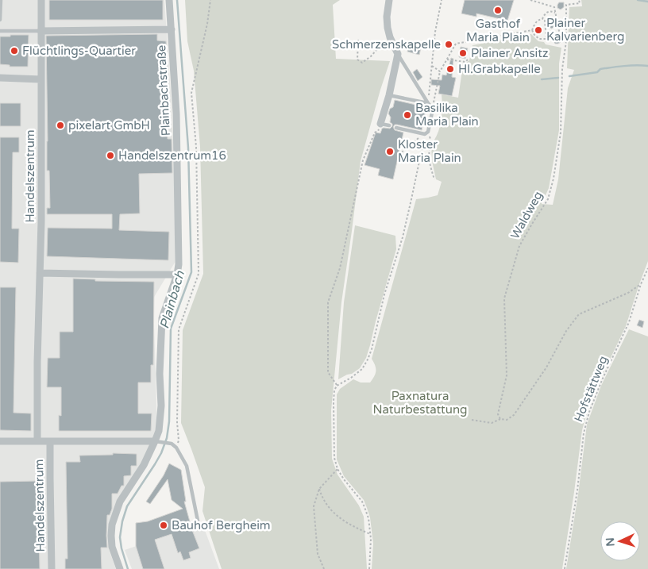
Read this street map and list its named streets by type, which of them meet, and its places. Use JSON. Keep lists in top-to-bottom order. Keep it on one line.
{"streets":{"street":["Plainbachstraße","Handelszentrum"],"path":["Waldweg","Hofstättweg"]},"crossings":[["Plainbachstraße","Handelszentrum"]],"water":["Plainbach"],"parks":["Paxnatura Naturbestattung"],"places":["Gasthof Maria Plain","Plainer Kalvarienberg","Schmerzenskapelle","Flüchtlings-Quartier","Plainer Ansitz","Hl.Grabkapelle","Basilika Maria Plain","pixelart GmbH","Kloster Maria Plain","Handelszentrum16","Bauhof Bergheim"],"north":"left"}
